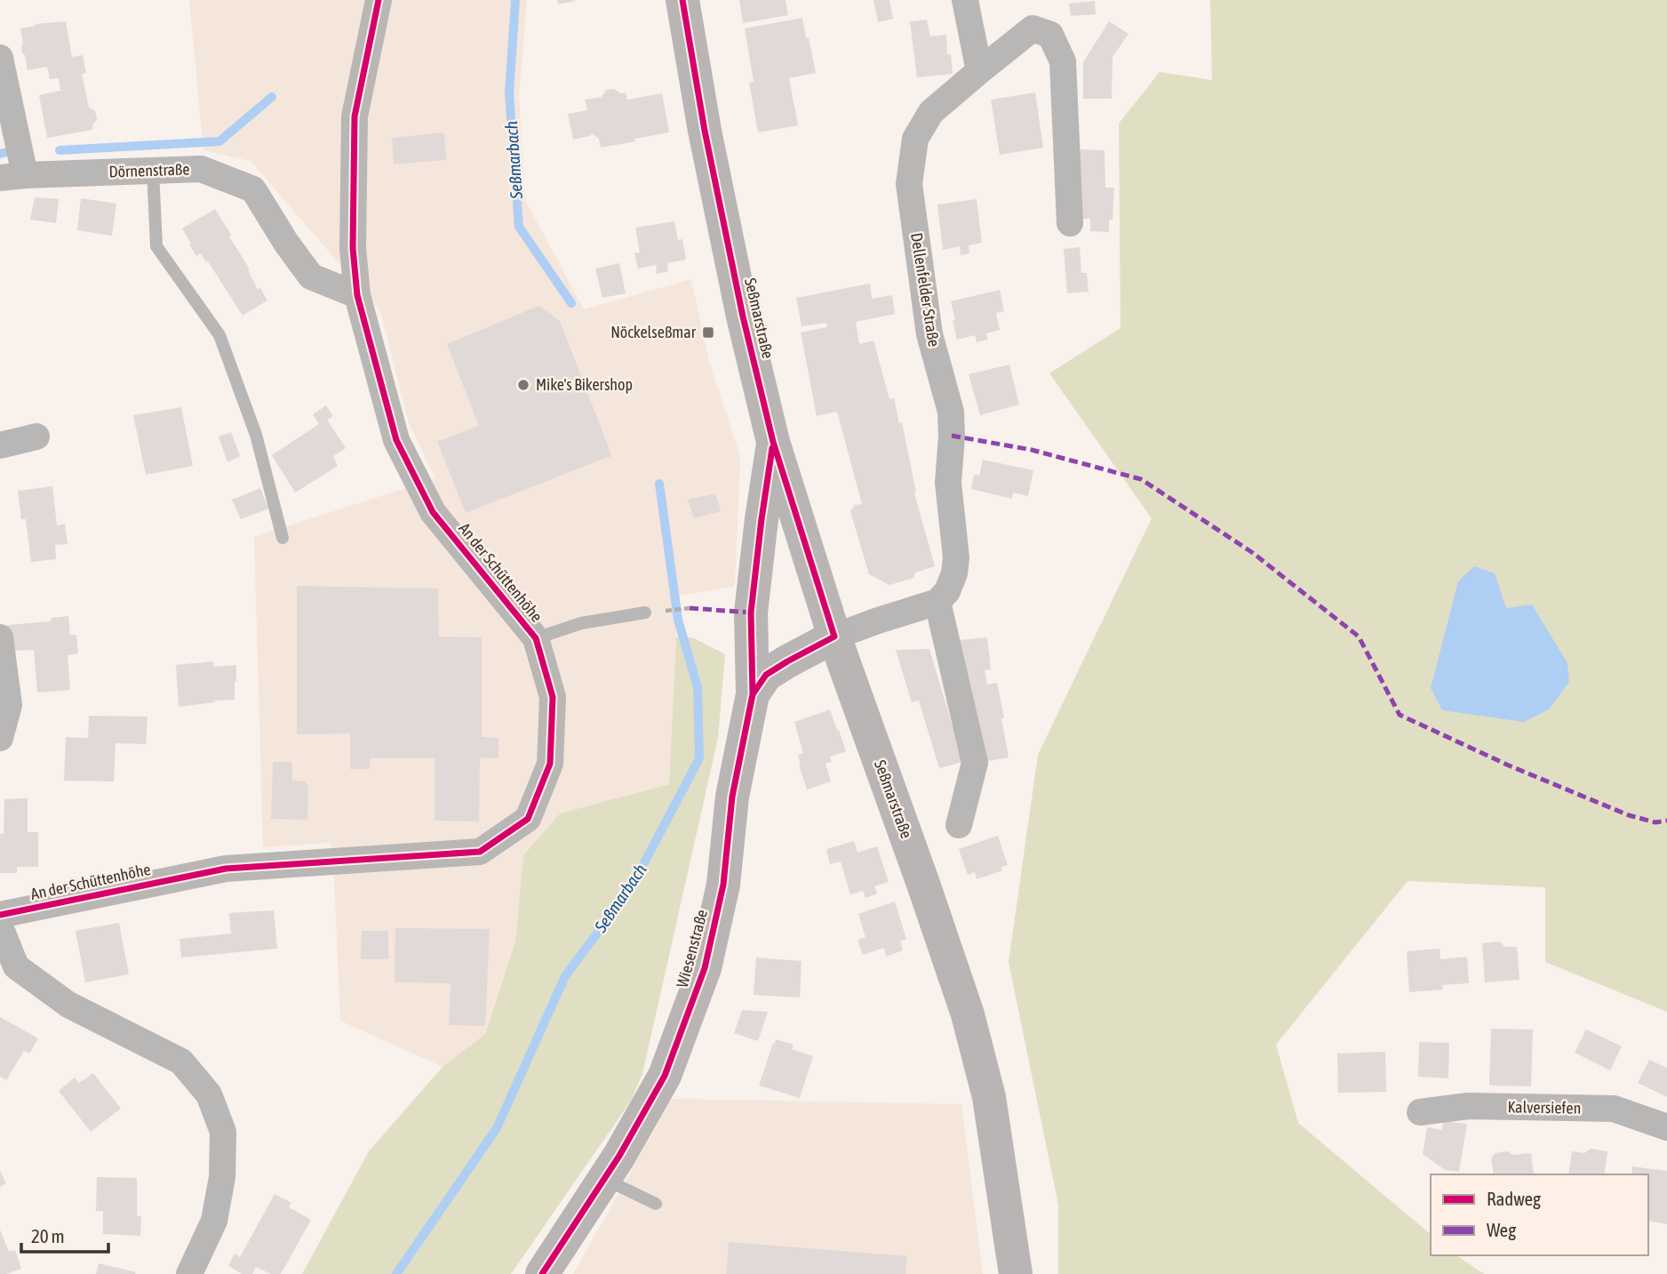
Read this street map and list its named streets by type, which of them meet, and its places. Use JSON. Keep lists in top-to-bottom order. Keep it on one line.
{"streets":{"main road":["Seßmarstraße","Wiesenstraße"],"street":["Dörnenstraße","Dellenfelder Straße","An der Schüttenhöhe","Kalversiefen"]},"crossings":[["Dörnenstraße","An der Schüttenhöhe"],["Seßmarstraße","Wiesenstraße"]],"water":["Seßmarbach"],"places":{"transit":["Nöckelseßmar"],"other":["Mike's Bikershop"]},"legend":["Radweg","Weg"],"scale_bar":"20 m"}
